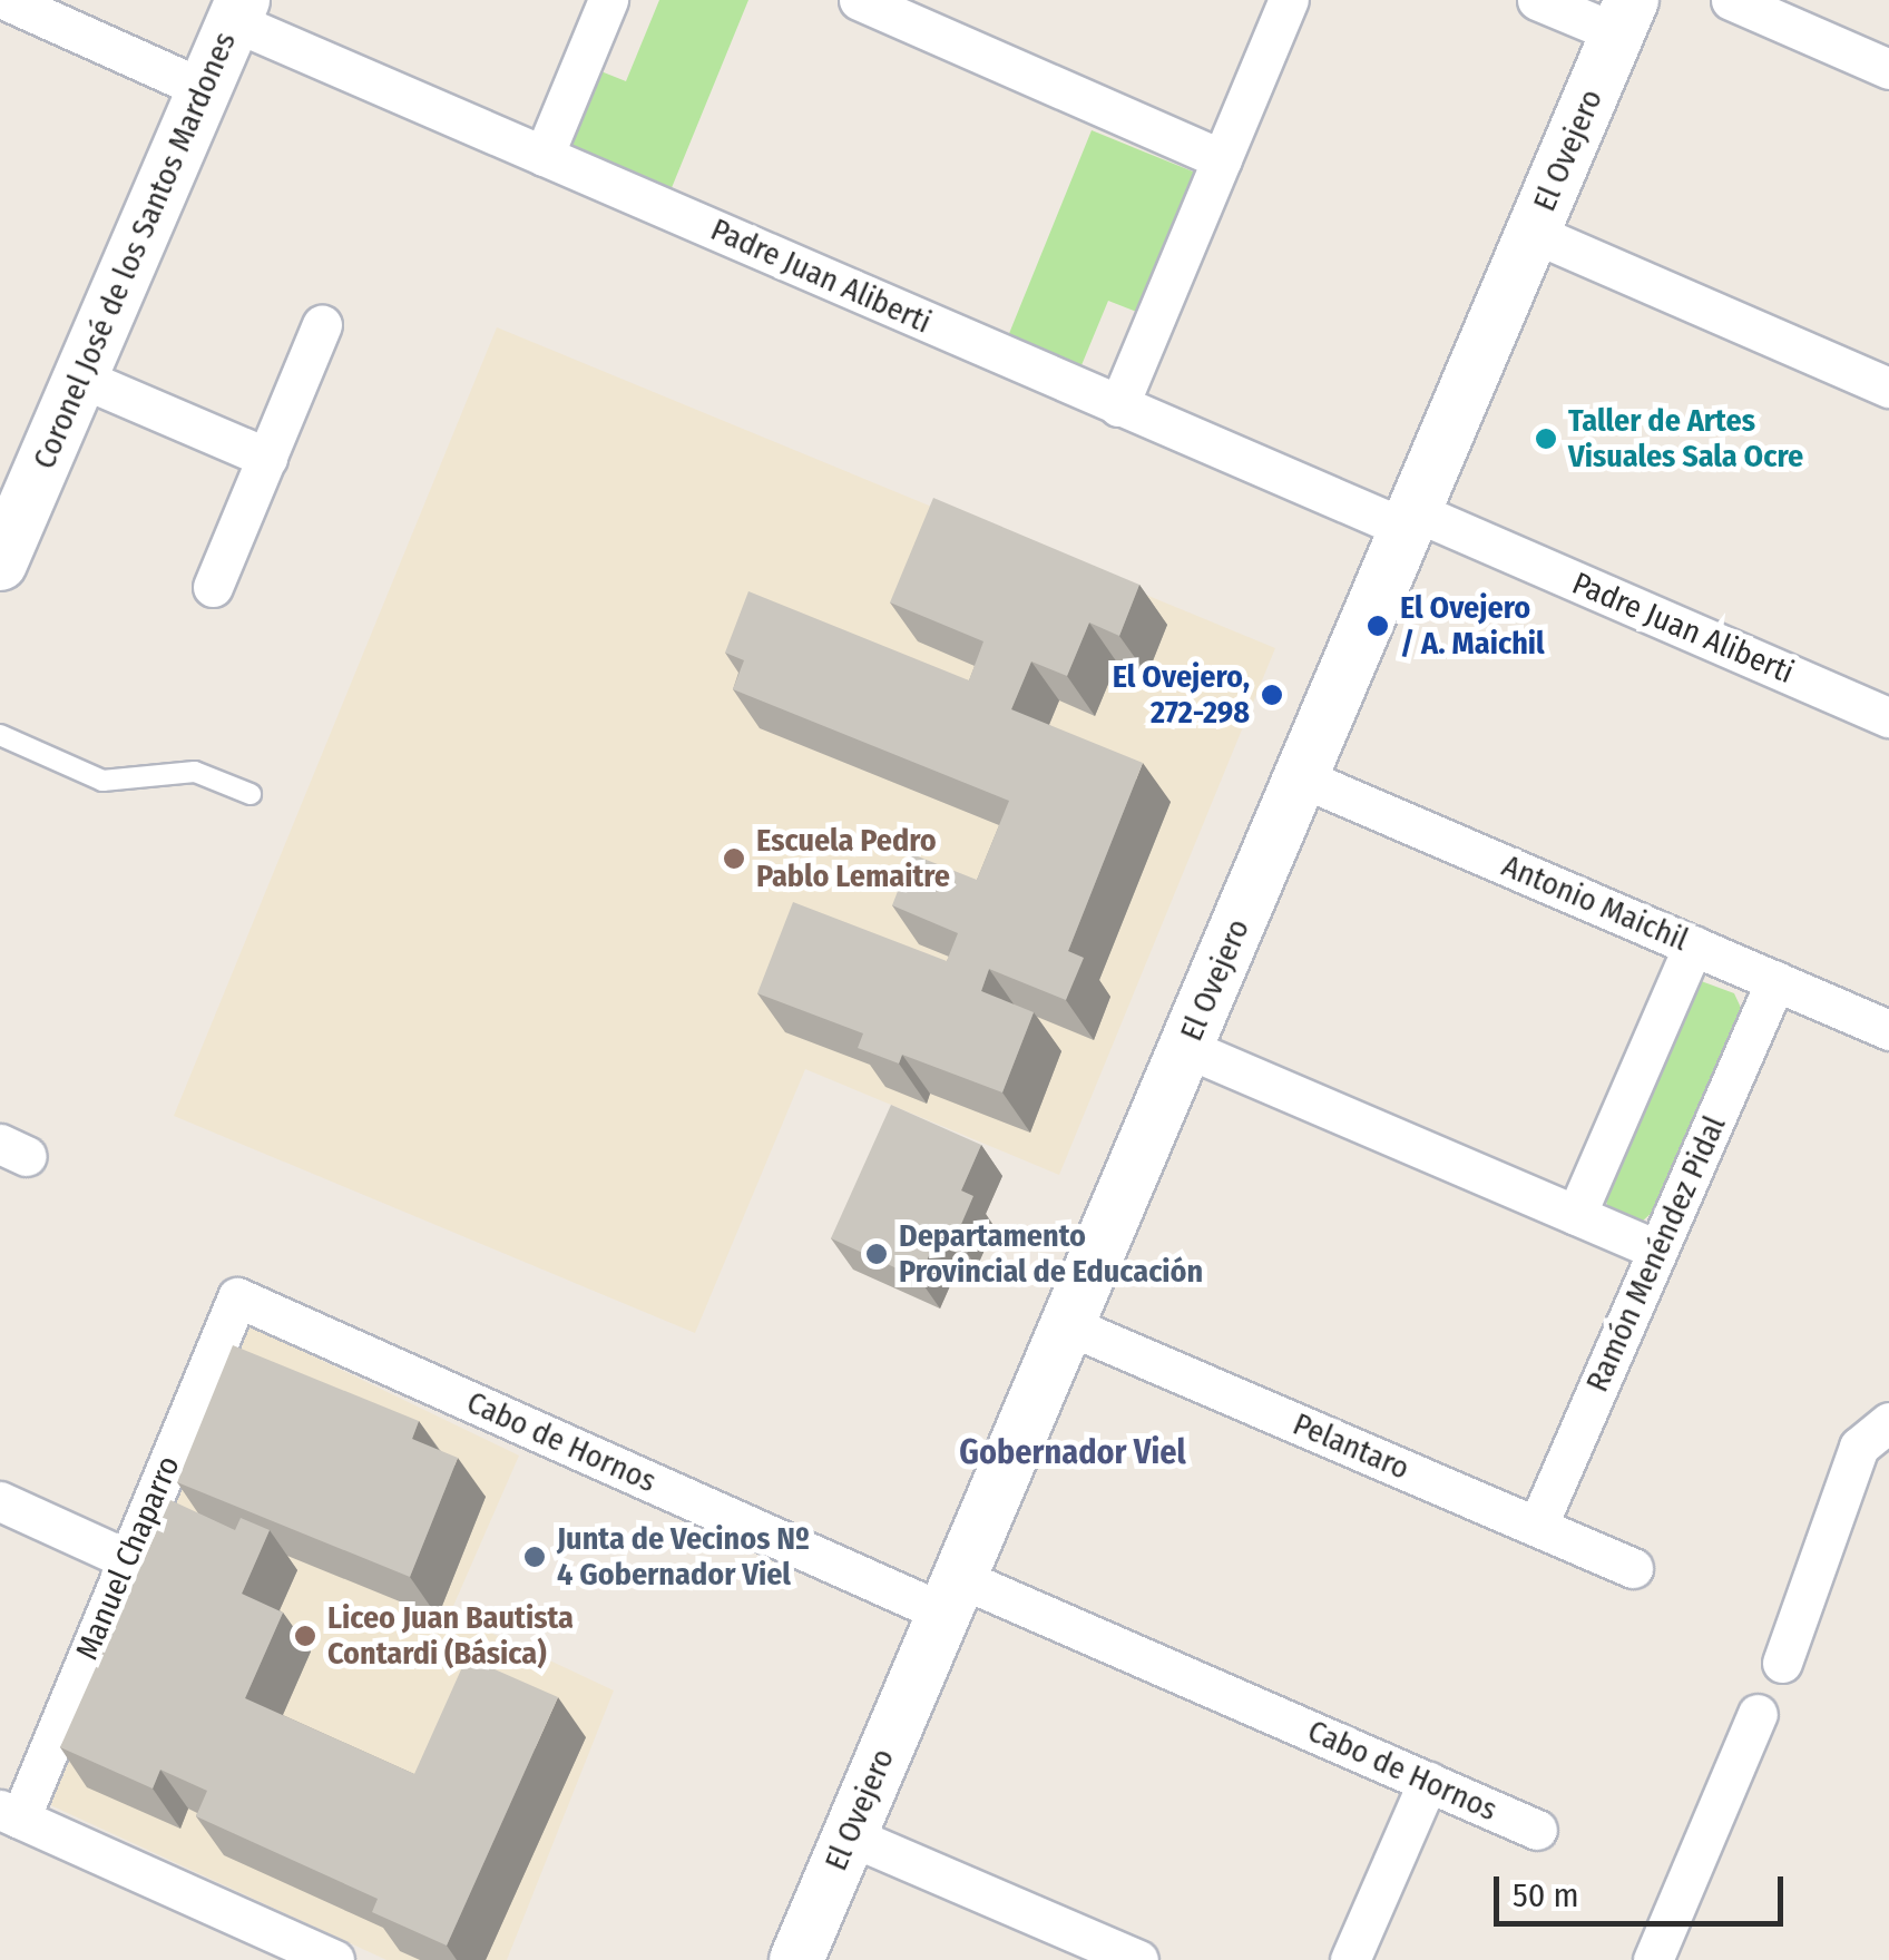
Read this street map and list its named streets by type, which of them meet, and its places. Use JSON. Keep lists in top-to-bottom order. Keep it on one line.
{"streets":{"street":["El Ovejero","Coronel José de los Santos Mardones","Padre Juan Aliberti","Antonio Maichil","Ramón Menéndez Pidal","Cabo de Hornos","Pelantaro","Manuel Chaparro"]},"crossings":[["El Ovejero","Padre Juan Aliberti"],["El Ovejero","Antonio Maichil"],["El Ovejero","Cabo de Hornos"],["El Ovejero","Pelantaro"],["Coronel José de los Santos Mardones","Padre Juan Aliberti"],["Antonio Maichil","Ramón Menéndez Pidal"],["Ramón Menéndez Pidal","Pelantaro"],["Cabo de Hornos","Manuel Chaparro"]],"districts":["Gobernador Viel"],"places":["Taller de Artes Visuales Sala Ocre","El Ovejero / A. Maichil","El Ovejero, 272-298","Escuela Pedro Pablo Lemaitre","Departamento Provincial de Educación","Junta de Vecinos Nº 4 Gobernador Viel","Liceo Juan Bautista Contardi (Básica)"],"scale_bar":"50 m"}
